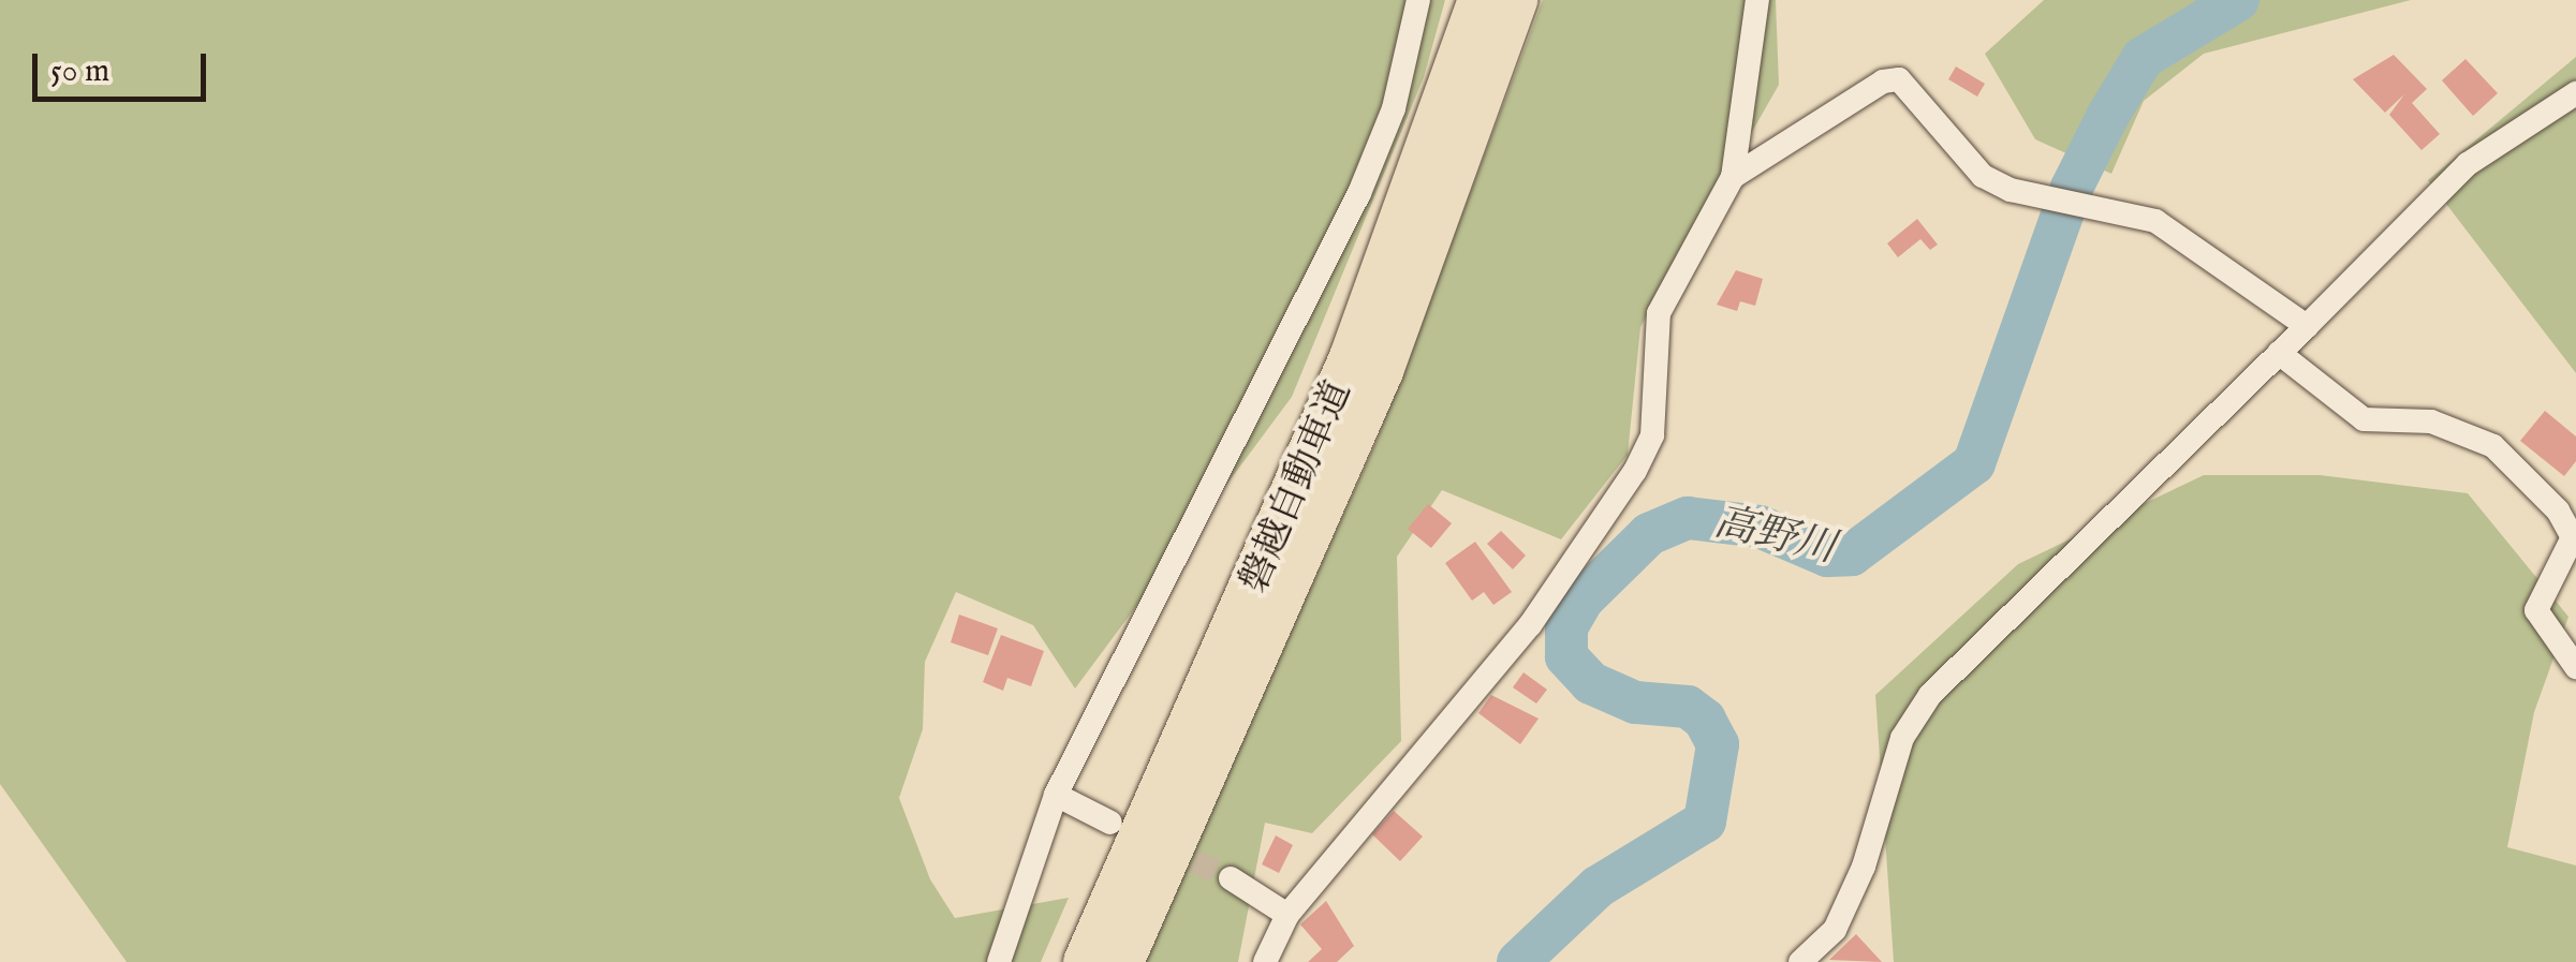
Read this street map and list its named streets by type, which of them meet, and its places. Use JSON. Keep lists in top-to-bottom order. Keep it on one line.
{"streets":{"highway":["磐越自動車道"]},"water":["高野川"],"scale_bar":"50 m"}
